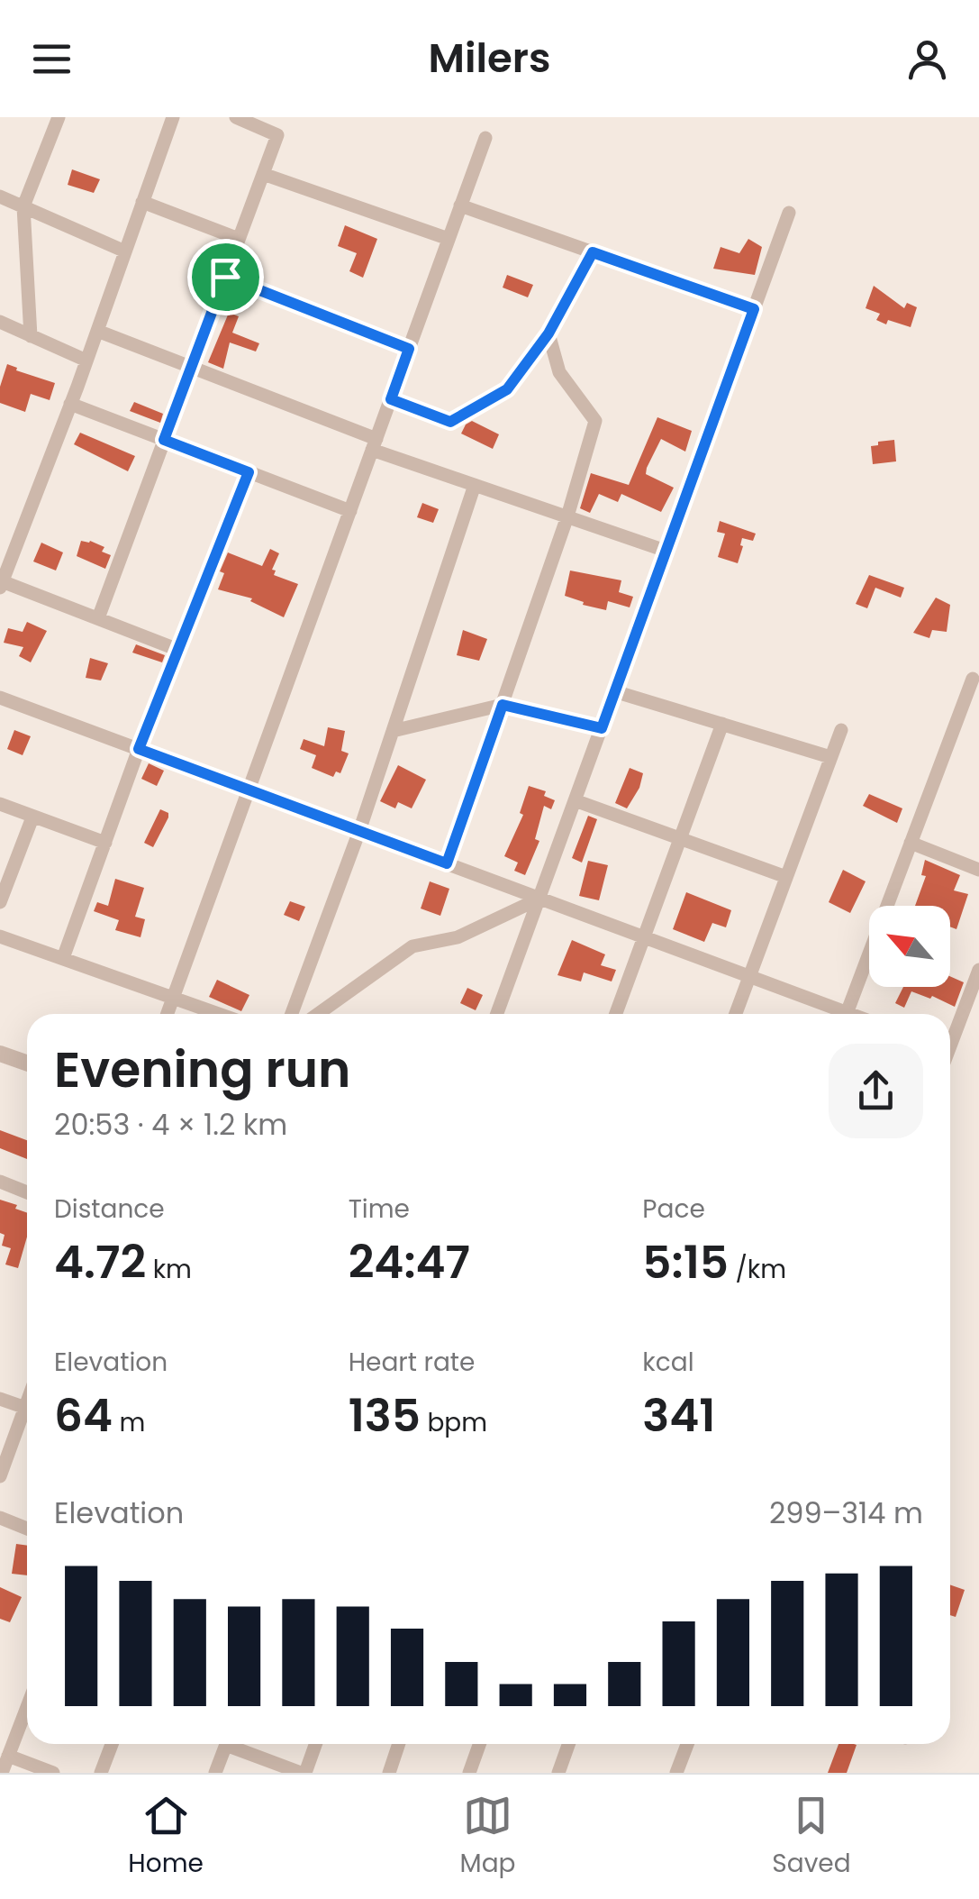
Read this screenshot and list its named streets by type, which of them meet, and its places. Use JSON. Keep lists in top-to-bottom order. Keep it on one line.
{"north":"top left","page":{"header":"Milers","heading":["Evening run","20:53 · 4 × 1.2 km"],"stats":[["Distance","4.72 km"],["Time","24:47"],["Pace","5:15 /km"],["Elevation","64 m"],["Heart rate","135 bpm"],["kcal","341"]],"chart":["Elevation","299–314 m"],"tabs":["Home","Map","Saved"]}}
